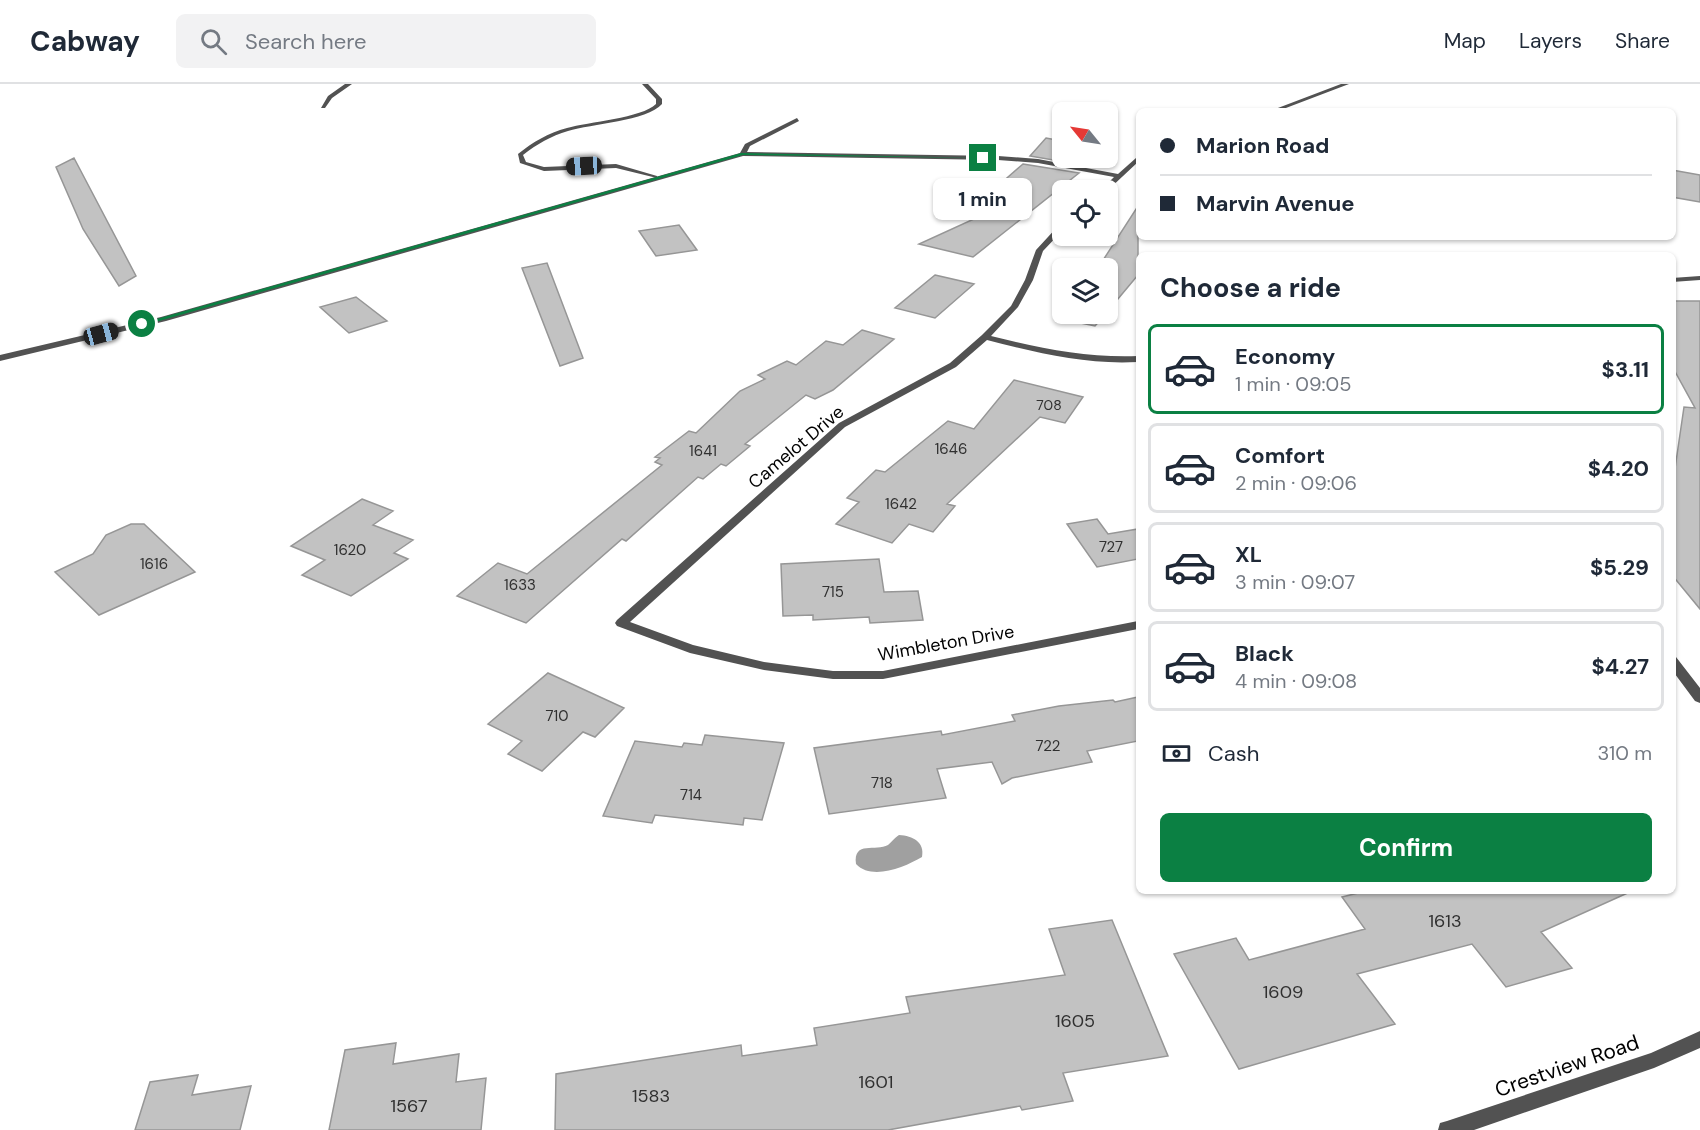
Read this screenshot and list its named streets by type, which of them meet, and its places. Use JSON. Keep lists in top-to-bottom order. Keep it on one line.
{"streets":{"street":["Camelot Drive","Wimbleton Drive","Crestview Road"]},"crossings":[["Camelot Drive","Wimbleton Drive"]],"house_numbers":["708","1646","1641","1642","727","1620","1616","1633","715","710","722","718","714","1613","1609","1605","1601","1583","1567"],"north":"top left","page":{"header":"Cabway","search":"Search here","nav":["Map","Layers","Share"],"banner":["Marion Road","Marvin Avenue"],"bubble":"1 min","heading":"Choose a ride","list":[{"name":"Economy","note":"1 min · 09:05","value":"$3.11"},{"name":"Comfort","note":"2 min · 09:06","value":"$4.20"},{"name":"XL","note":"3 min · 09:07","value":"$5.29"},{"name":"Black","note":"4 min · 09:08","value":"$4.27"}],"pay":["Cash","310 m"],"buttons":"Confirm"}}
